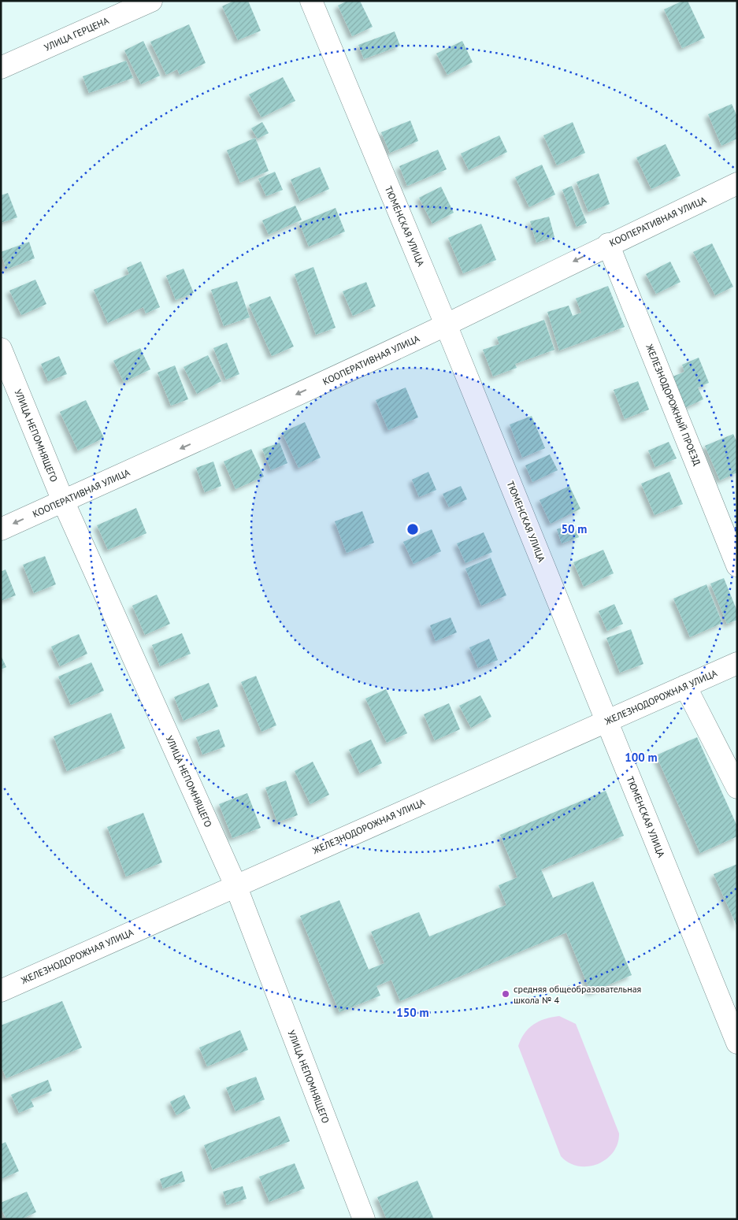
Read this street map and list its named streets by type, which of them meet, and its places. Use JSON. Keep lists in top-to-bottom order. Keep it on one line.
{"streets":{"street":["УЛИЦА ГЕРЦЕНА","КООПЕРАТИВНАЯ УЛИЦА","ТЮМЕНСКАЯ УЛИЦА","ЖЕЛЕЗНОДОРОЖНЫЙ ПРОЕЗД","УЛИЦА НЕПОМНЯЩЕГО","ЖЕЛЕЗНОДОРОЖНАЯ УЛИЦА"]},"crossings":[["КООПЕРАТИВНАЯ УЛИЦА","ТЮМЕНСКАЯ УЛИЦА"],["КООПЕРАТИВНАЯ УЛИЦА","ЖЕЛЕЗНОДОРОЖНЫЙ ПРОЕЗД"],["КООПЕРАТИВНАЯ УЛИЦА","УЛИЦА НЕПОМНЯЩЕГО"],["ТЮМЕНСКАЯ УЛИЦА","ЖЕЛЕЗНОДОРОЖНАЯ УЛИЦА"],["УЛИЦА НЕПОМНЯЩЕГО","ЖЕЛЕЗНОДОРОЖНАЯ УЛИЦА"]],"one_way":["КООПЕРАТИВНАЯ УЛИЦА"],"places":["средняя общеобразовательная школа № 4"],"rings":["50 m","100 m","150 m"]}
